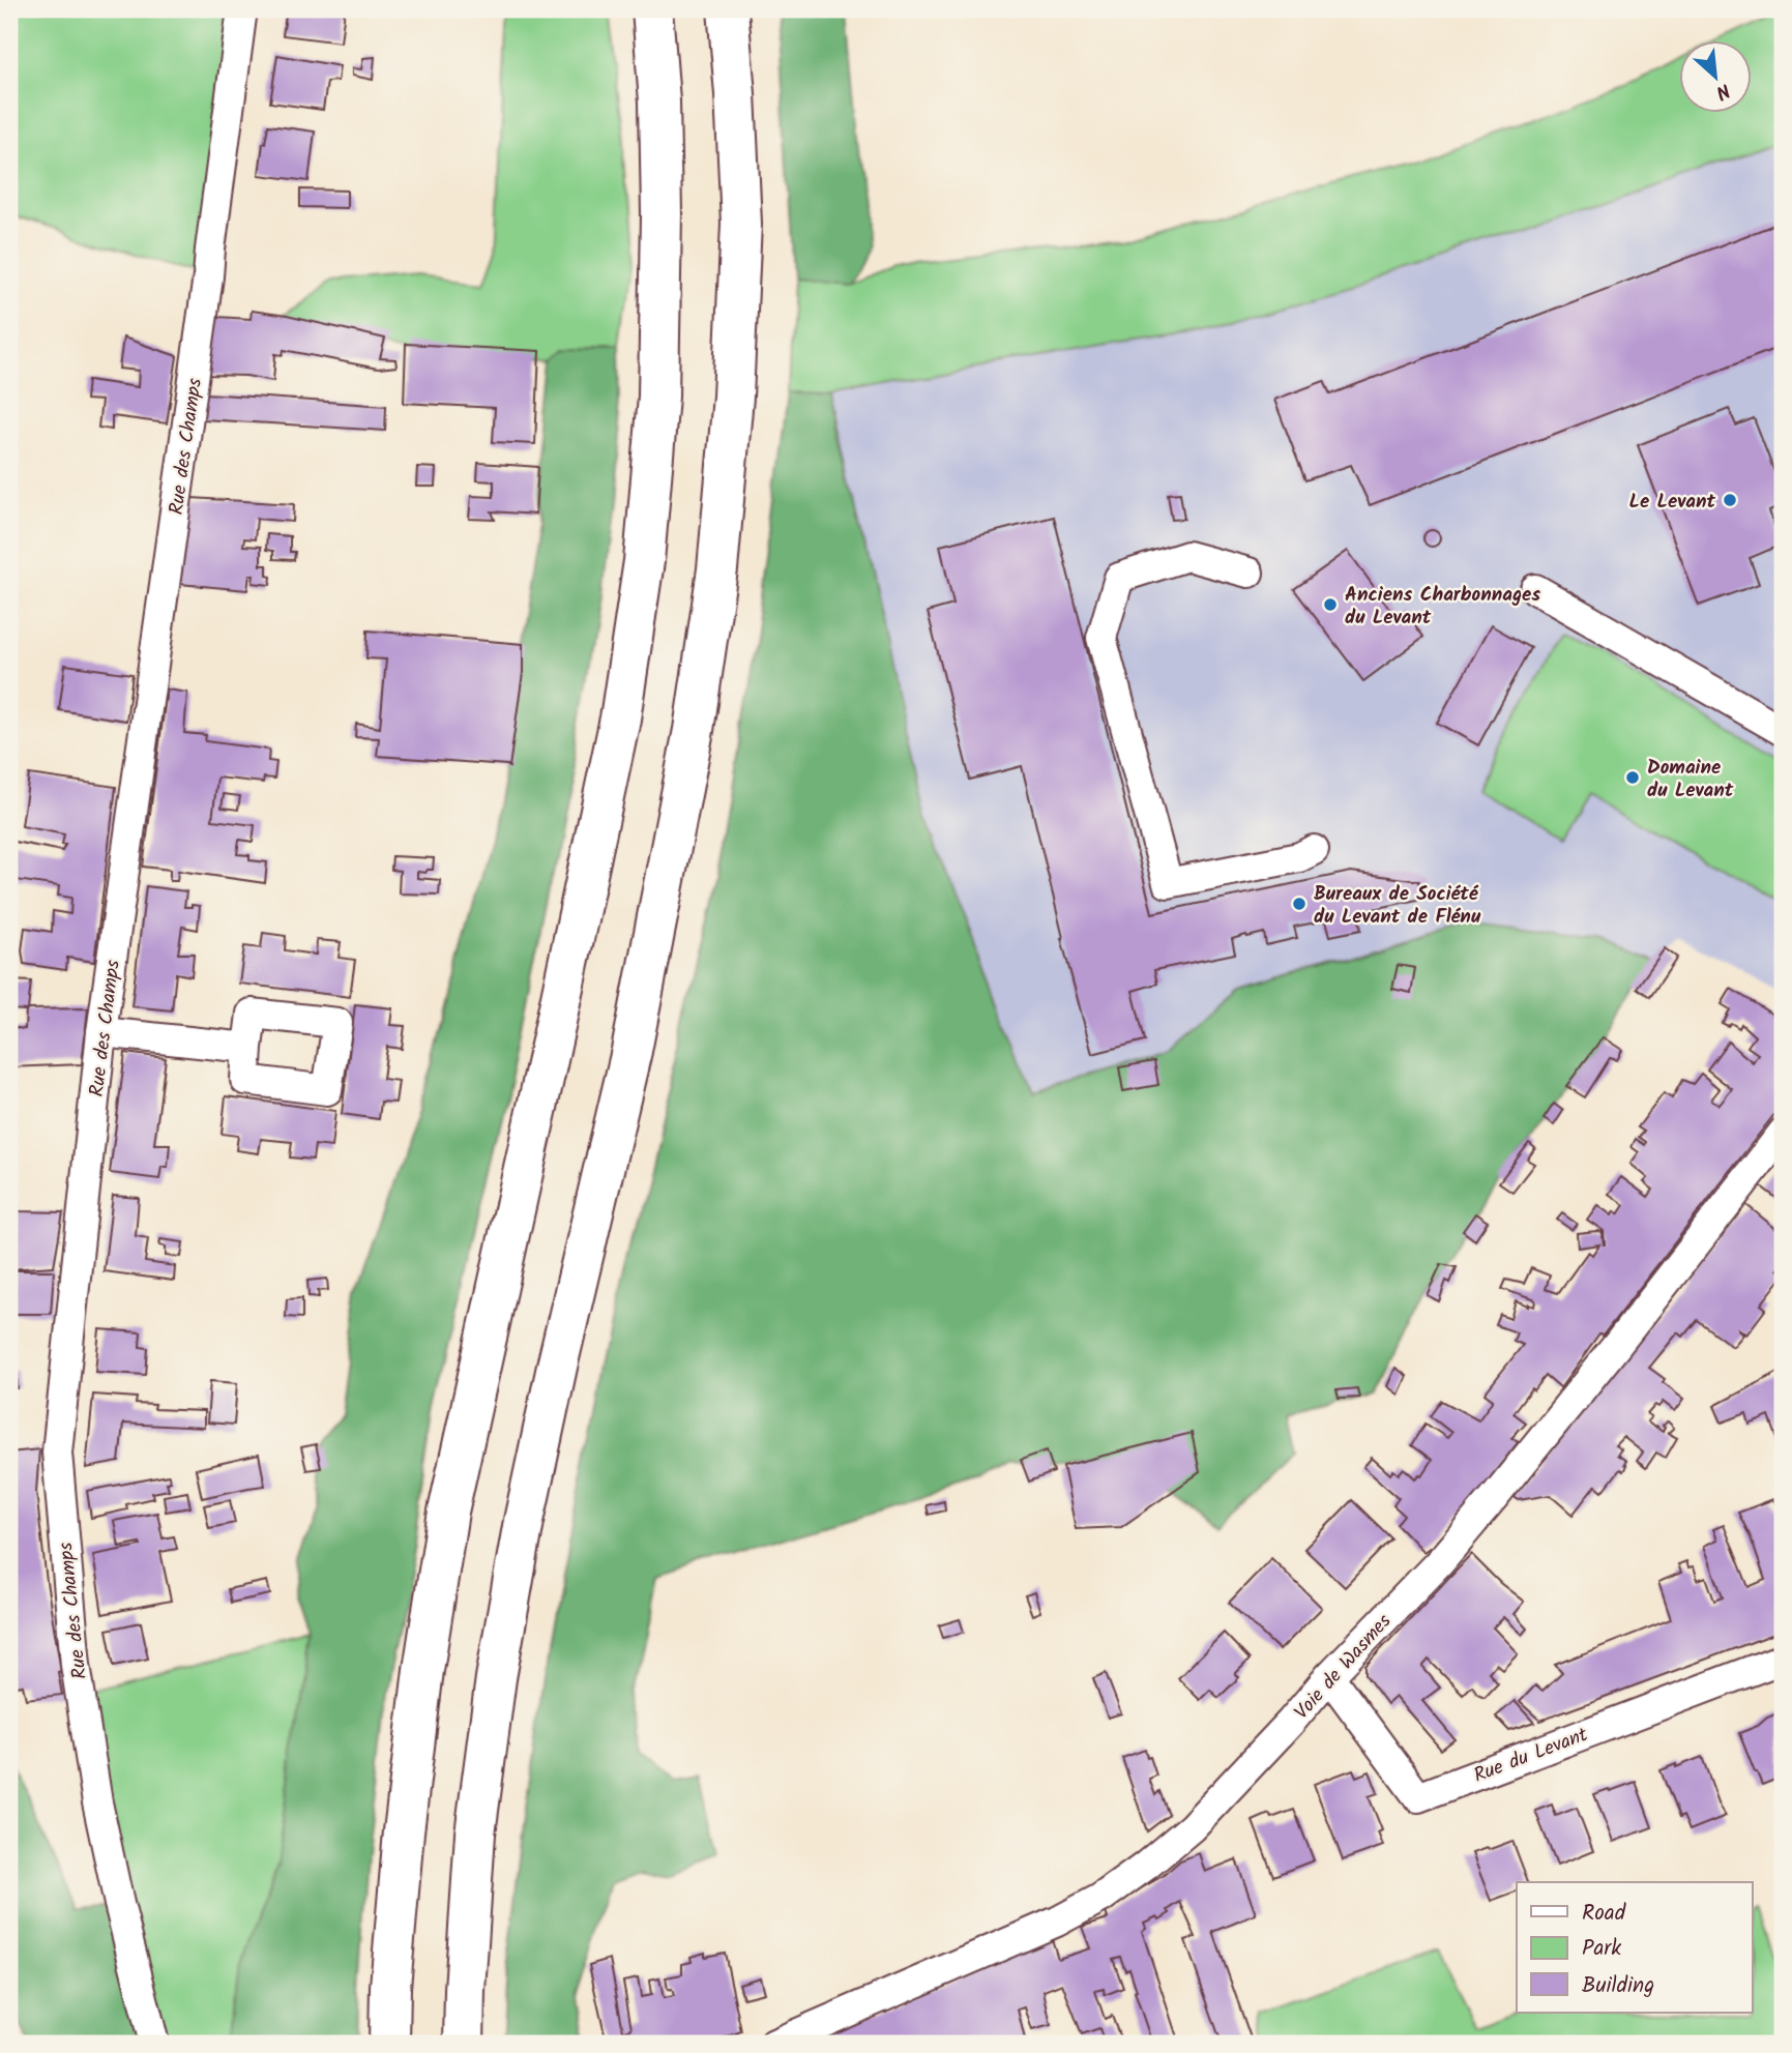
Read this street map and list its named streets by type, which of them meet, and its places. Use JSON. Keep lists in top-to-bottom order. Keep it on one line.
{"streets":{"street":["Rue des Champs","Voie de Wasmes","Rue du Levant"]},"crossings":[["Voie de Wasmes","Rue du Levant"]],"places":["Le Levant","Anciens Charbonnages du Levant","Domaine du Levant","Bureaux de Société du Levant de Flénu"],"legend":["Road","Park","Building"],"north":"bottom right"}
